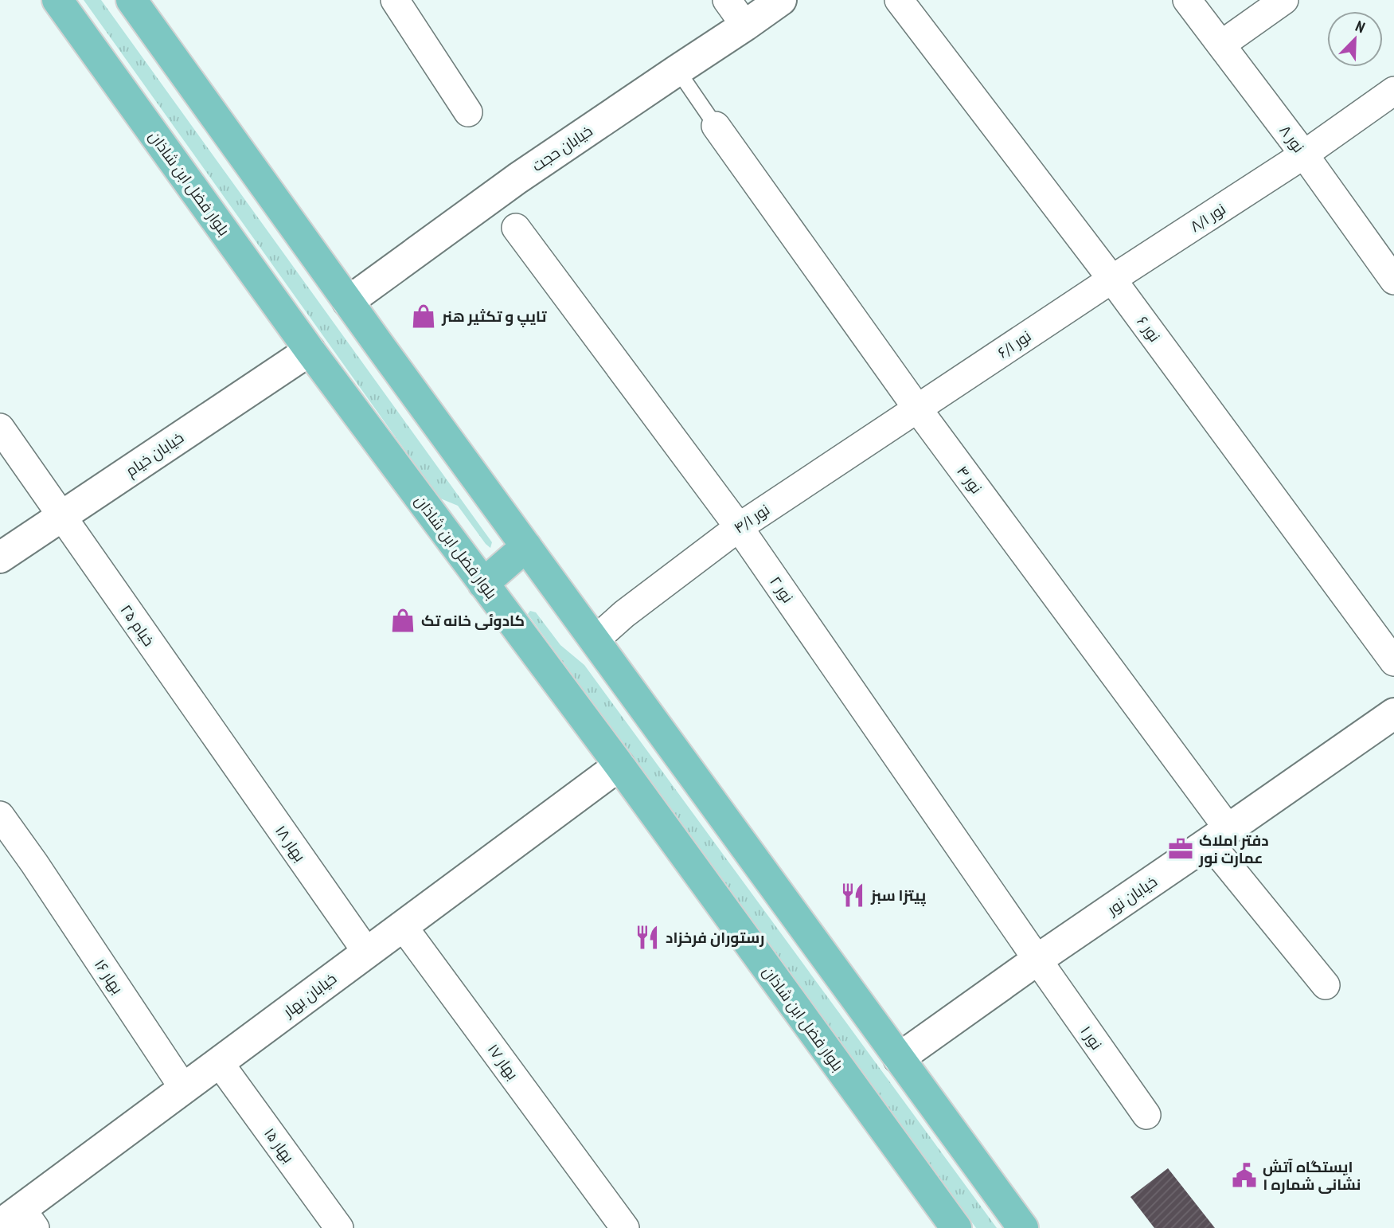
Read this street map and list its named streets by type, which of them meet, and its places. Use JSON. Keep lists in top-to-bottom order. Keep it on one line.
{"streets":{"main road":["خیابان حجت","بلوار فضل ابن شاذان","خیابان خیام","خیابان نور","خیابان بهار"],"street":["نور ۸","نور ۸/۱","نور ۶","نور ۶/۱","نور ۴","نور ۴/۱","نور ۲","خیام ۲۵","بهار ۱۸","بهار ۱۶","نور ۱","بهار ۱۷","بهار ۱۵"]},"crossings":[["نور ۸","نور ۸/۱"],["بلوار فضل ابن شاذان","خیابان خیام"],["بلوار فضل ابن شاذان","خیابان بهار"],["نور ۸/۱","نور ۶"],["نور ۸/۱","نور ۶/۱"],["نور ۶","نور ۶/۱"],["نور ۶/۱","نور ۴"],["نور ۶/۱","نور ۴/۱"],["خیابان خیام","خیام ۲۵"],["نور ۴","نور ۴/۱"],["نور ۴","خیابان نور"],["نور ۴/۱","نور ۲"],["نور ۲","خیابان نور"],["نور ۲","نور ۱"],["خیام ۲۵","بهار ۱۸"],["بهار ۱۸","خیابان بهار"],["خیابان نور","نور ۱"],["بهار ۱۶","خیابان بهار"],["خیابان بهار","بهار ۱۷"],["خیابان بهار","بهار ۱۵"]],"places":{"shop":["تایپ و تکثیر هنر","کادوئی خانه تک"],"office":["دفتر املاک عمارت نور"],"restaurant":["پیتزا سبز","رستوران فرخزاد"],"public building":["ایستگاه آتش نشانی شماره ۱"]},"north":"top right"}
